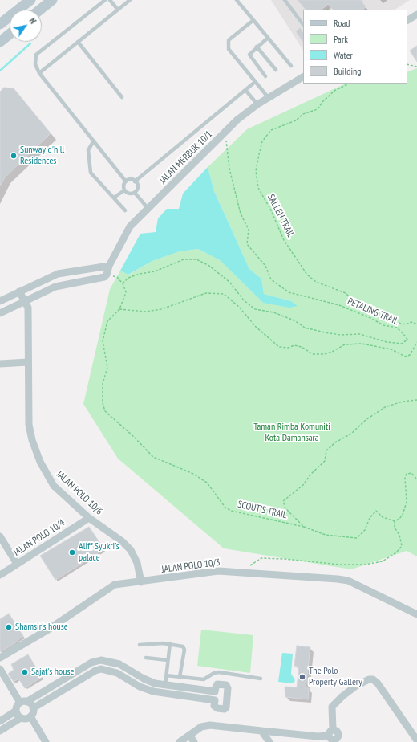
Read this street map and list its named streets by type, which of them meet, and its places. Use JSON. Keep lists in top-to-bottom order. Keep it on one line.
{"streets":{"street":["JALAN MERBUK 10/1","JALAN POLO 10/6","JALAN POLO 10/4","JALAN POLO 10/3"],"path":["SALLEH TRAIL","PETALING TRAIL","SCOUT'S TRAIL"]},"crossings":[["JALAN MERBUK 10/1","PETALING TRAIL"],["PETALING TRAIL","SCOUT'S TRAIL"],["JALAN POLO 10/6","JALAN POLO 10/4"],["JALAN POLO 10/6","JALAN POLO 10/3"]],"parks":["Taman Rimba Komuniti Kota Damansara"],"places":["Sunway d'hill Residences","Aliff Syukri's palace","Shamsir's house","Sajat's house","The Polo Property Gallery"],"legend":["Road","Park","Water","Building"],"north":"top right"}
